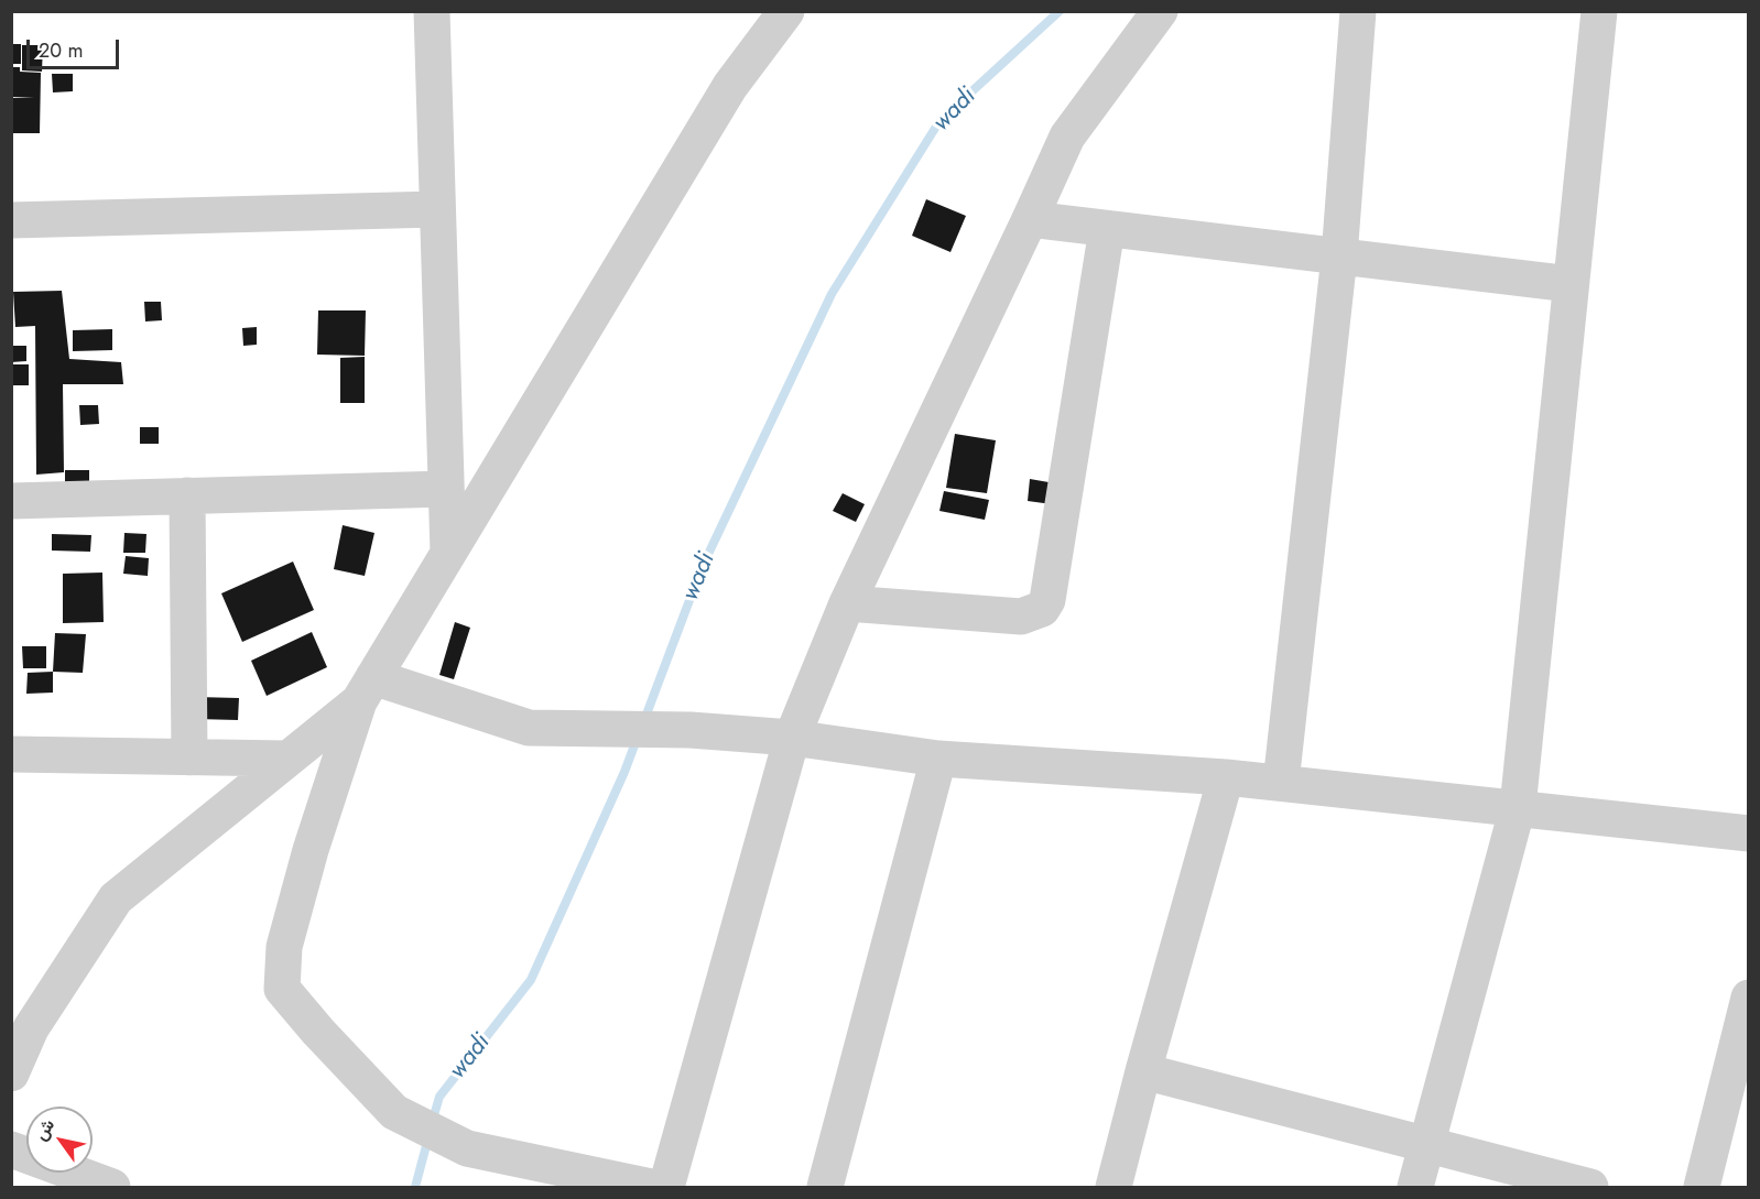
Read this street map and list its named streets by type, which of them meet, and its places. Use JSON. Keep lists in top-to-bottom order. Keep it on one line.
{"water":["wadi"],"scale_bar":"20 m","north":"top left"}
